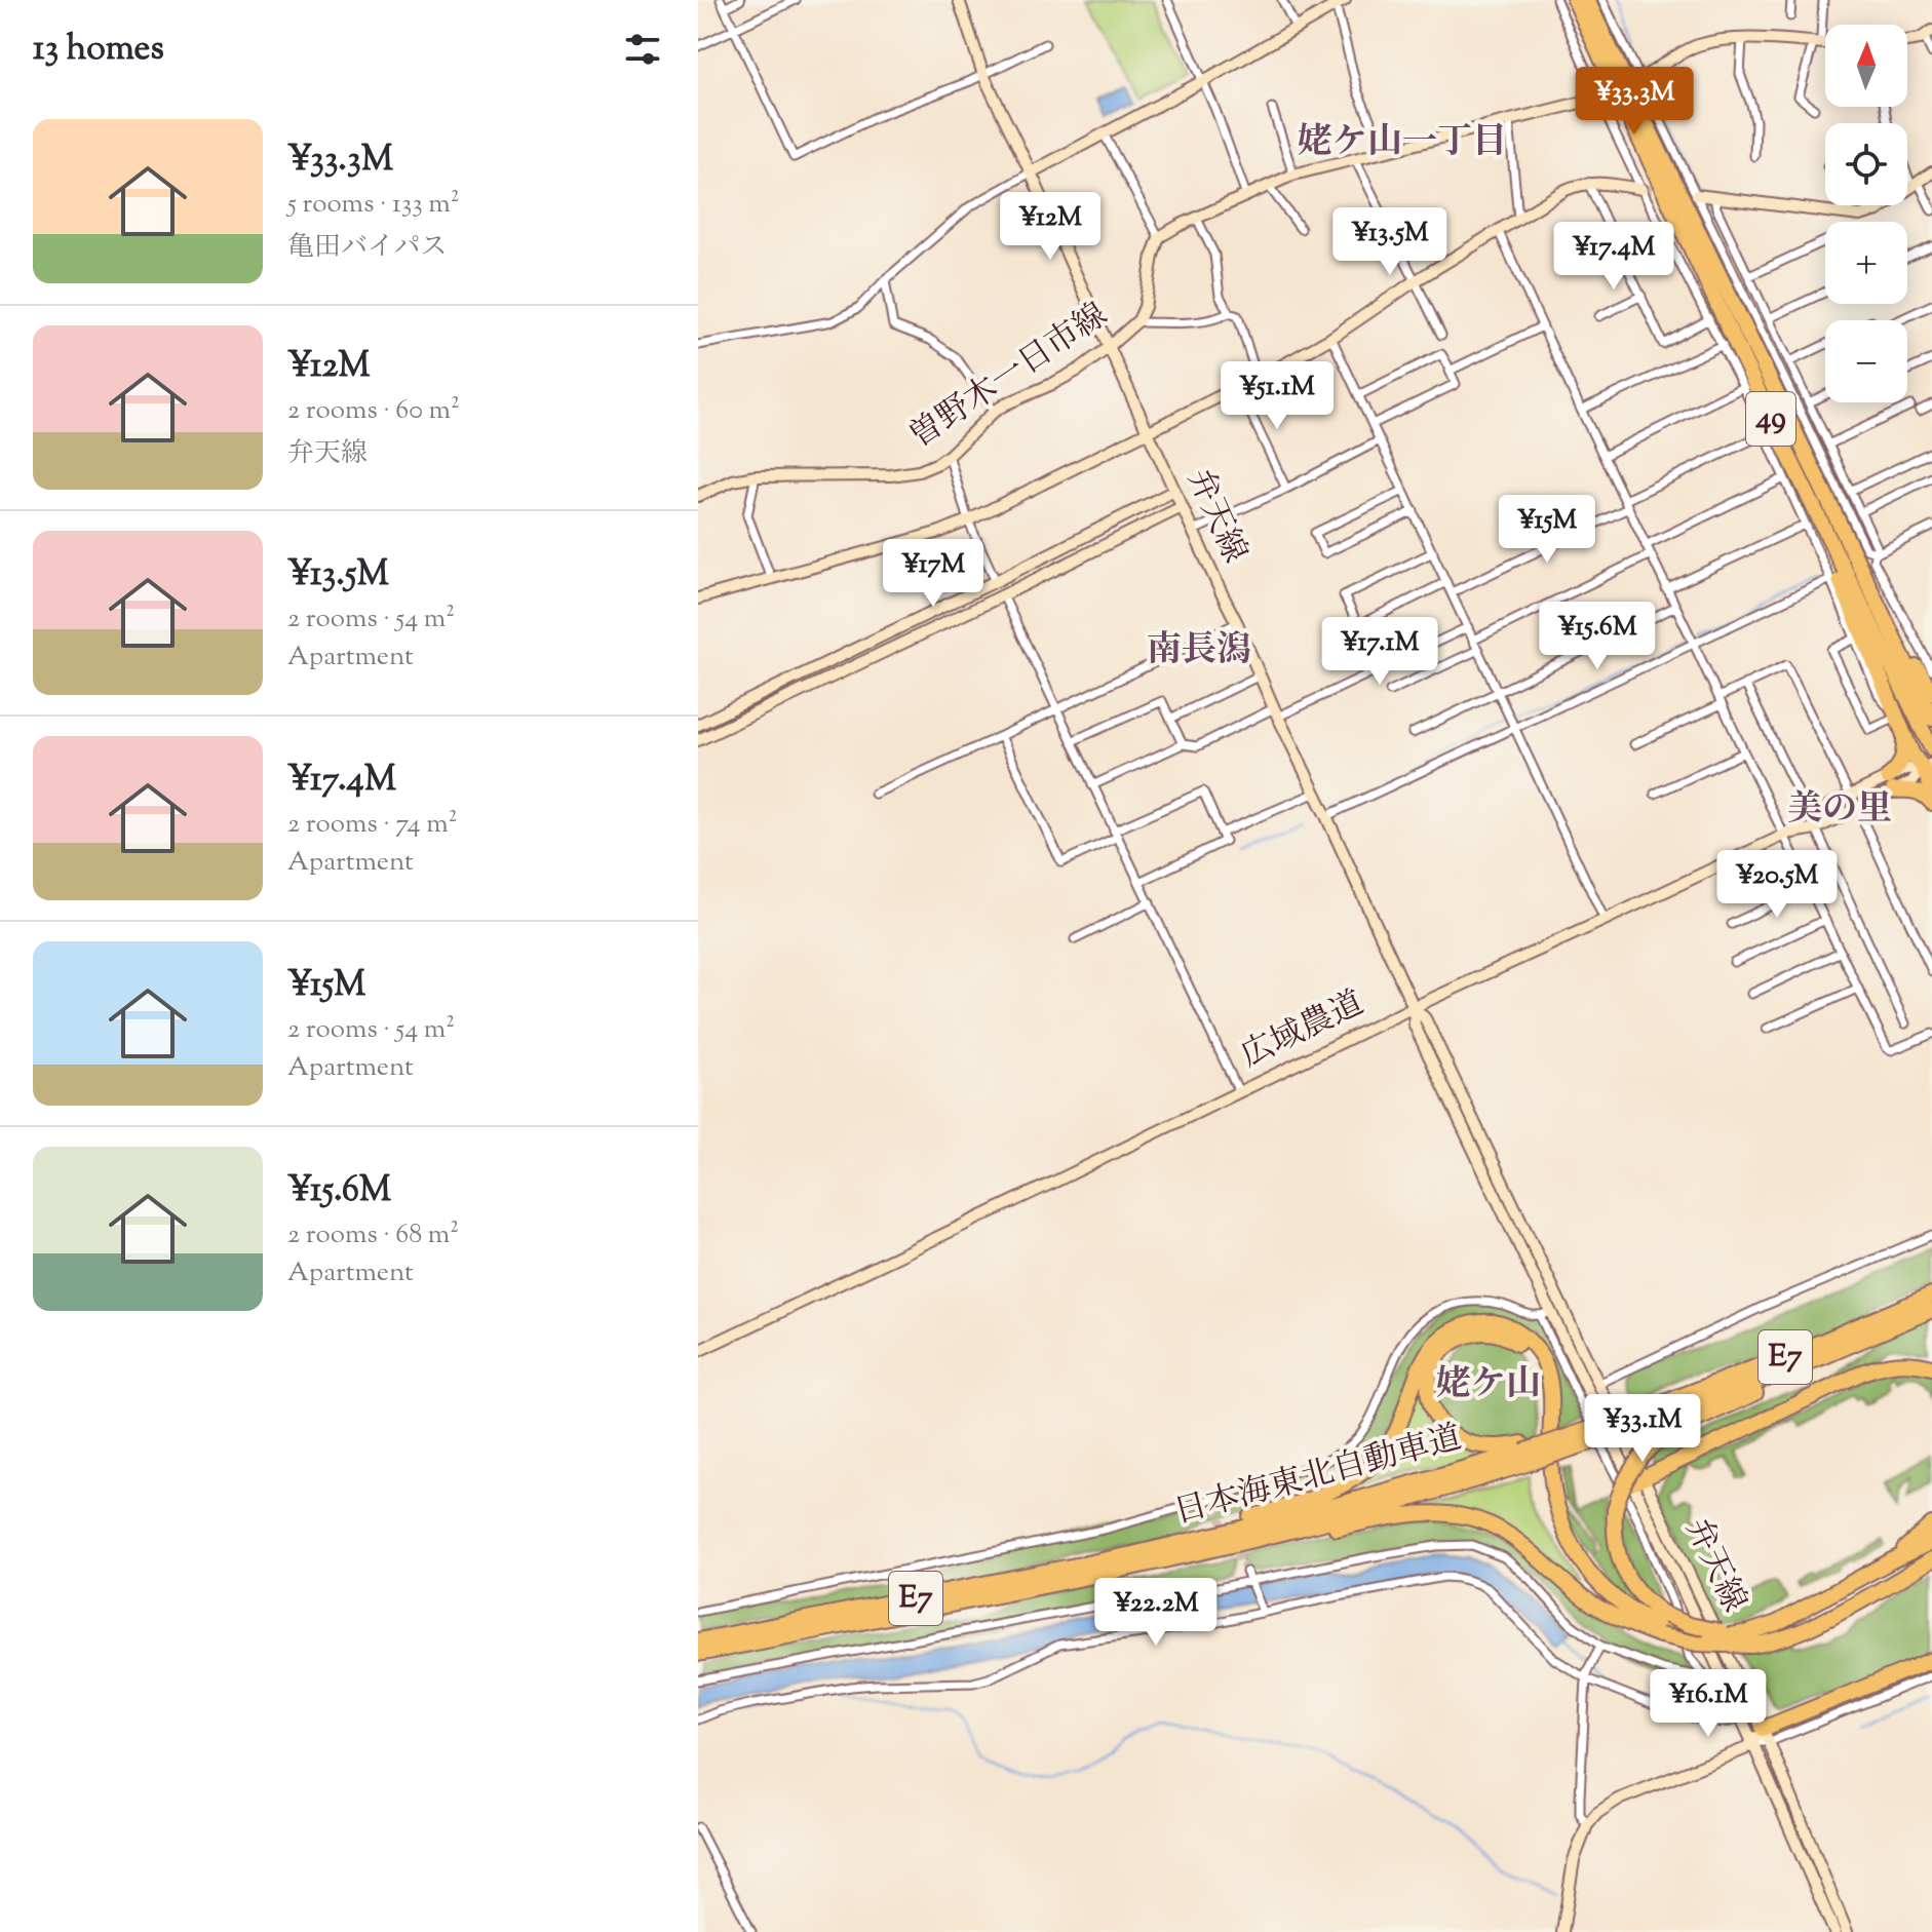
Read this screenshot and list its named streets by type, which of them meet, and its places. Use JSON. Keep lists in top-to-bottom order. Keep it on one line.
{"streets":{"highway":["49","E7","日本海東北自動車道"],"street":["曽野木一日市線","弁天線","広域農道"]},"crossings":[["曽野木一日市線","弁天線"],["弁天線","広域農道"]],"districts":["姥ケ山一丁目","南長潟","美の里","姥ケ山"],"north":"top","page":{"heading":"13 homes","map_buttons":["+","−"],"price":["¥33.3M","¥12M","¥13.5M","¥17.4M","¥51.1M","¥15M","¥17M","¥15.6M","¥17.1M","¥20.5M","¥33.1M","¥22.2M","¥16.1M"],"list":[{"name":"¥33.3M","note":"5 rooms · 133 m² · 亀田バイパス"},{"name":"¥12M","note":"2 rooms · 60 m² · 弁天線"},{"name":"¥13.5M","note":"2 rooms · 54 m² · Apartment"},{"name":"¥17.4M","note":"2 rooms · 74 m² · Apartment"},{"name":"¥15M","note":"2 rooms · 54 m² · Apartment"},{"name":"¥15.6M","note":"2 rooms · 68 m² · Apartment"}]}}
